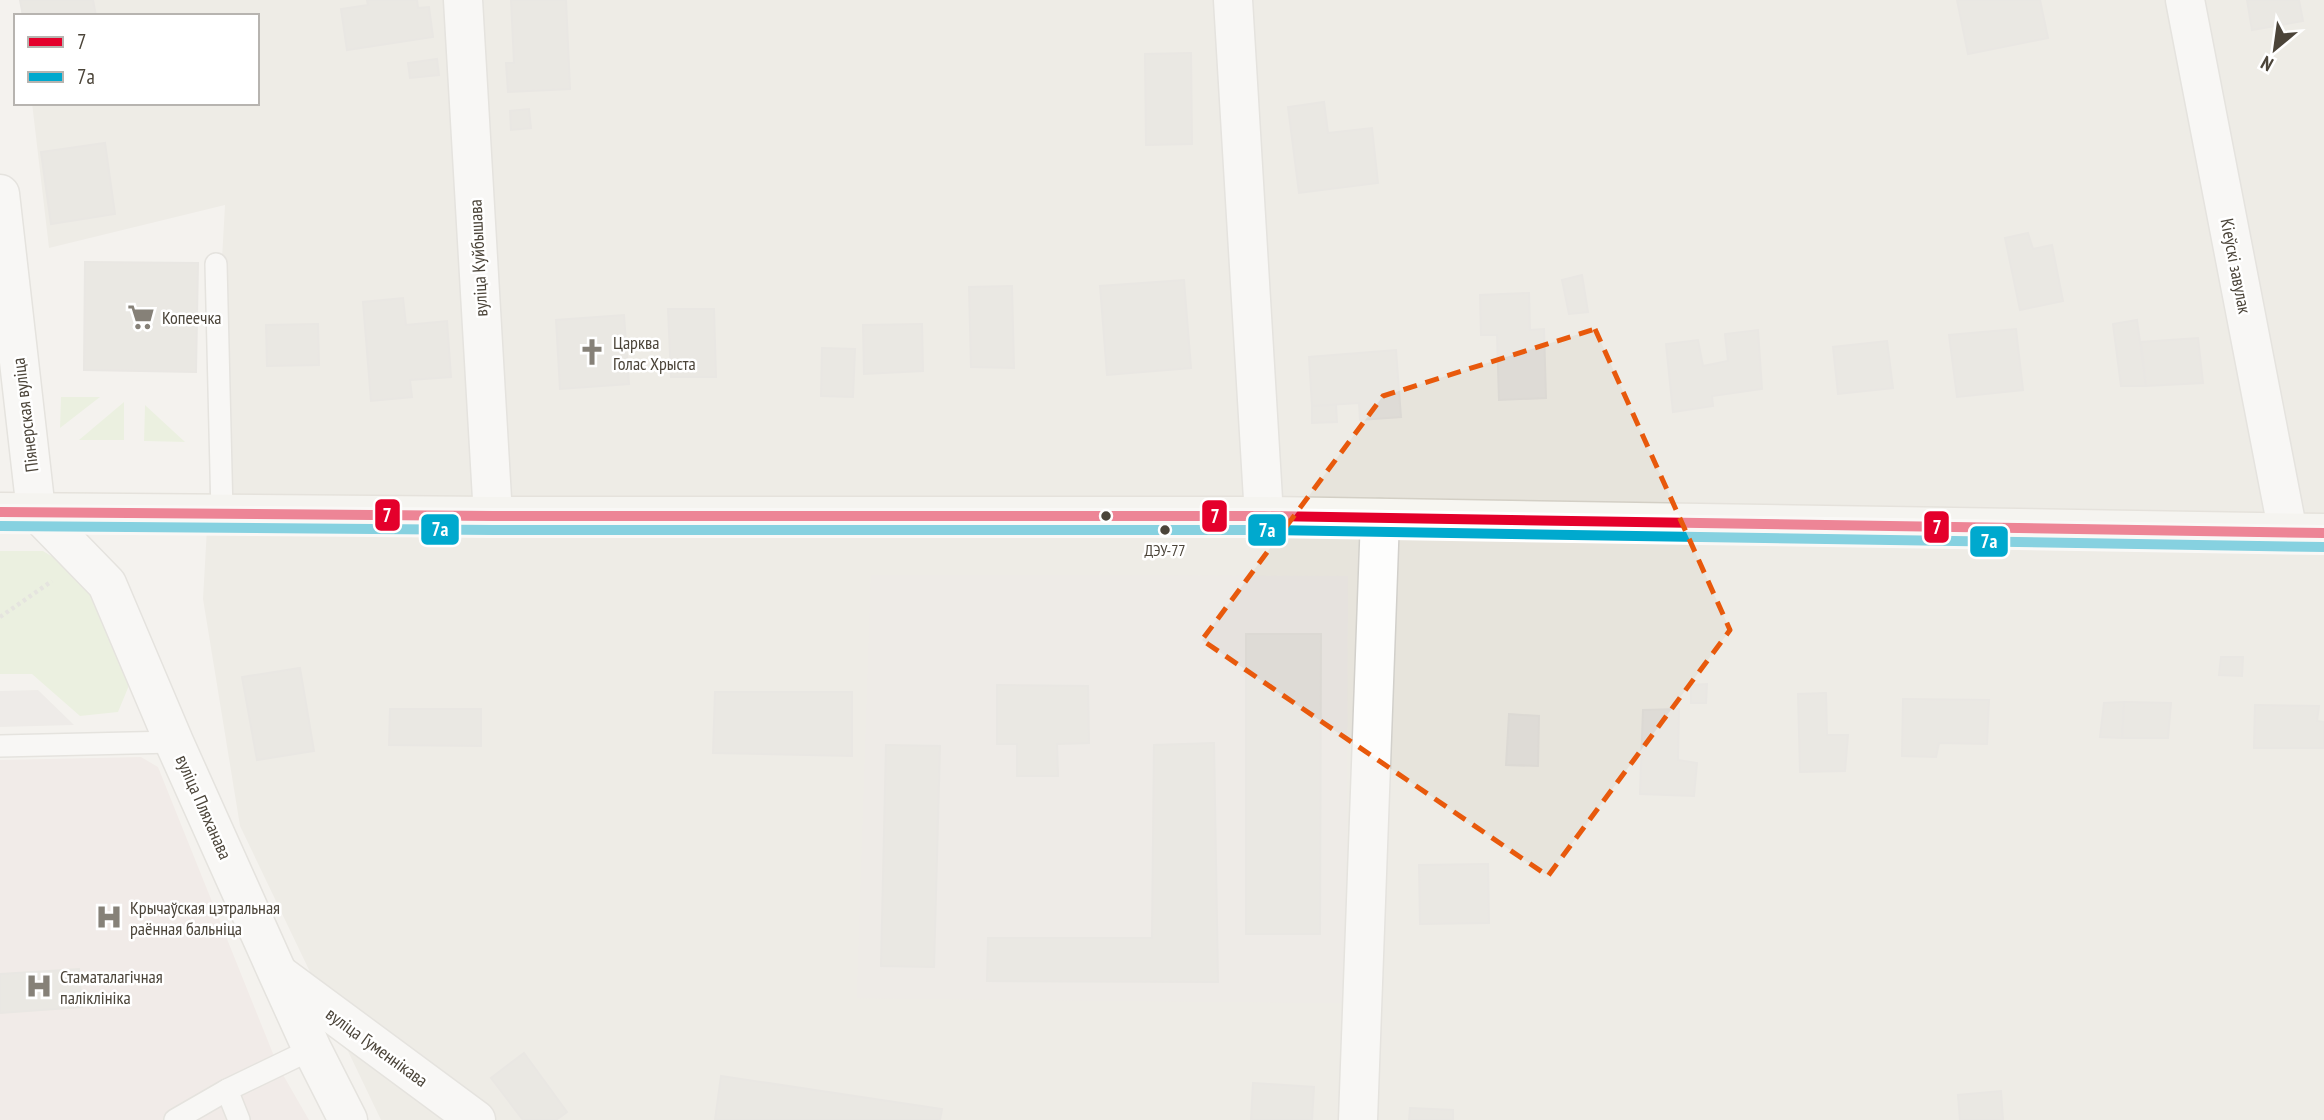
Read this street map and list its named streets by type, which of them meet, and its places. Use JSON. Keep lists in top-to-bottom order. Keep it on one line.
{"streets":{"street":["вуліца Куйбышава","Кіеўскі завулак","Піянерская вуліца","вуліца Пляханава","вуліца Гуменнікава"]},"crossings":[["Піянерская вуліца","вуліца Пляханава"],["вуліца Пляханава","вуліца Гуменнікава"]],"places":{"supermarket":["Копеечка"],"church":["Царква Голас Хрыста"],"other":["ДЭУ-77"],"hospital":["Крычаўская цэтральная раённая бальніца","Стаматалагічная паліклініка"]},"lines":["transit line 7","transit line 7а"],"legend":["7","7а"],"north":"bottom left"}
